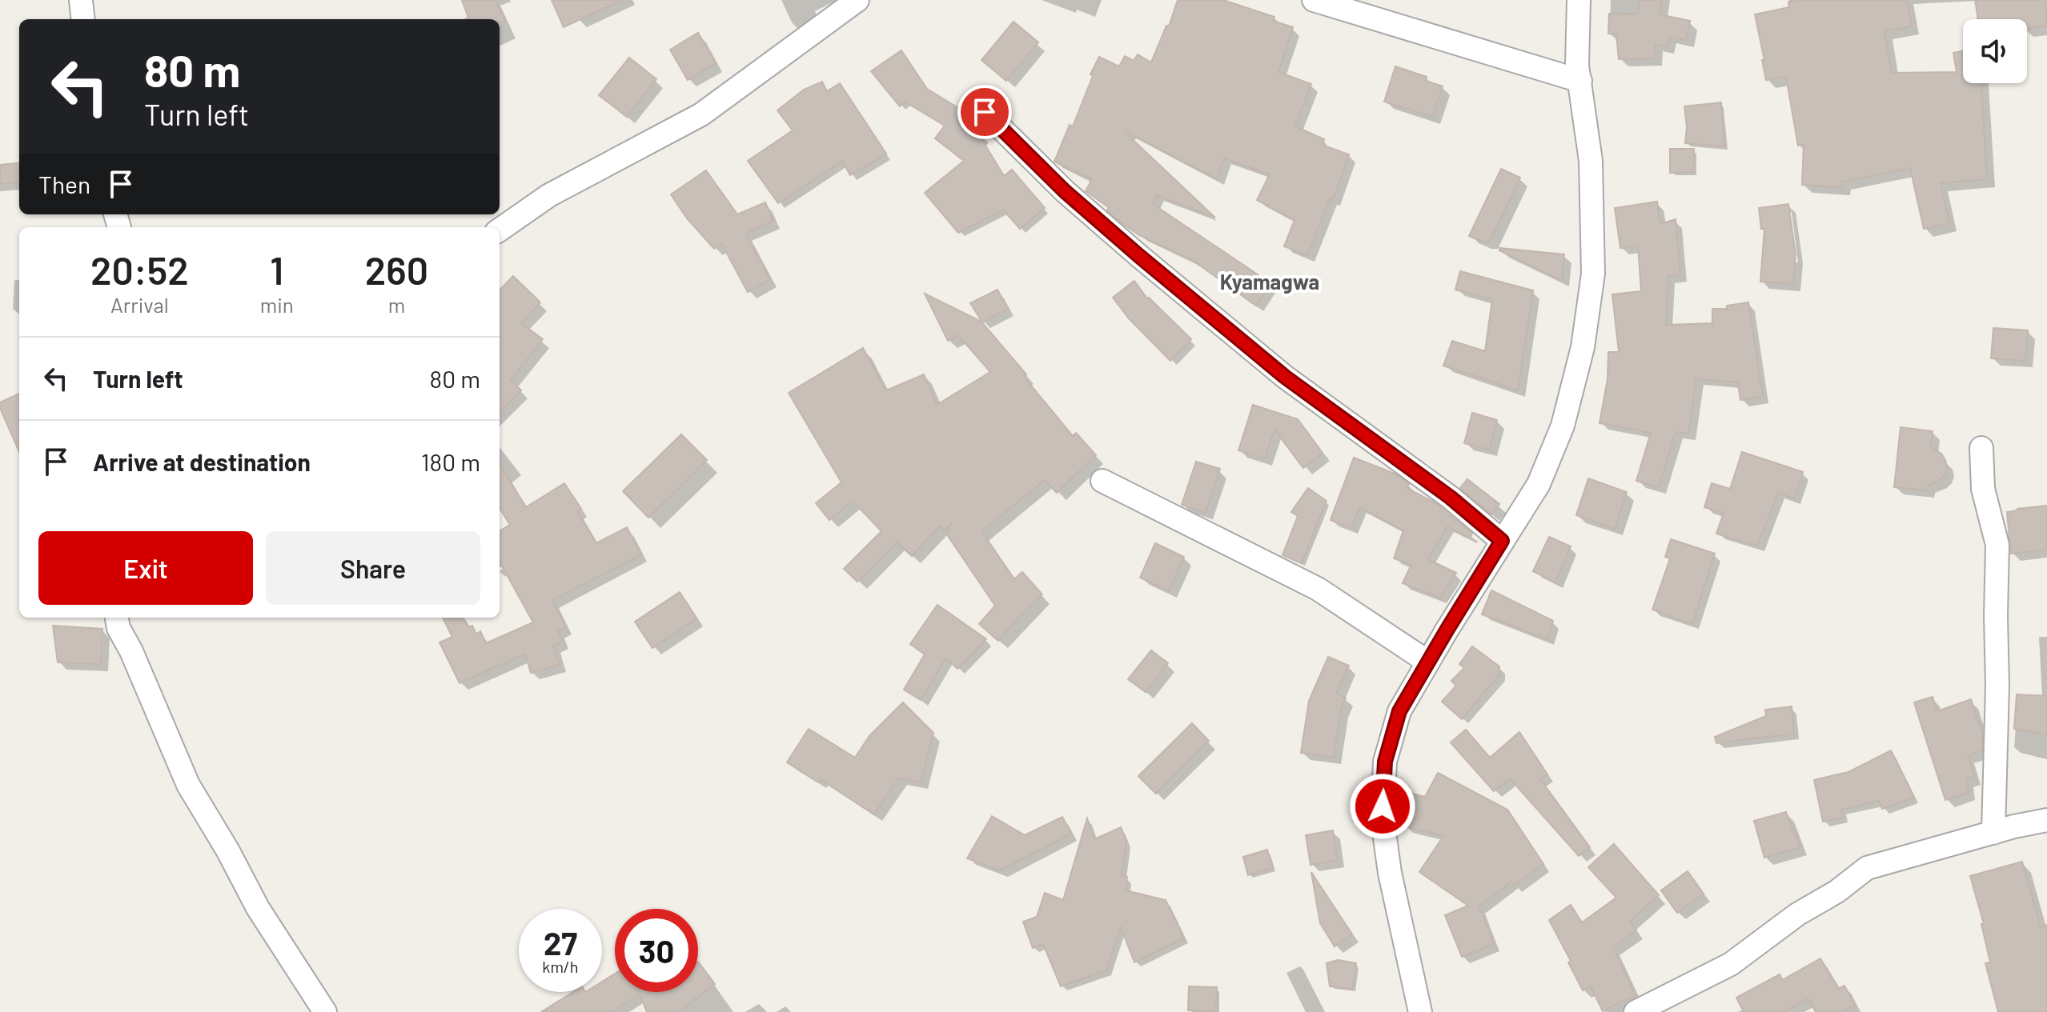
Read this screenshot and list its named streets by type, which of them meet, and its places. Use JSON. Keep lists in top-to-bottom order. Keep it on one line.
{"districts":["Kyamagwa"],"page":{"turn":["80 m","Turn left"],"then":"Then","eta":["20:52","Arrival","1","min","260","m"],"list":[{"name":"Turn left","value":"80 m"},{"name":"Arrive at destination","value":"180 m"}],"buttons":["Exit","Share"],"speed":"27 km/h","limit":"30"}}
